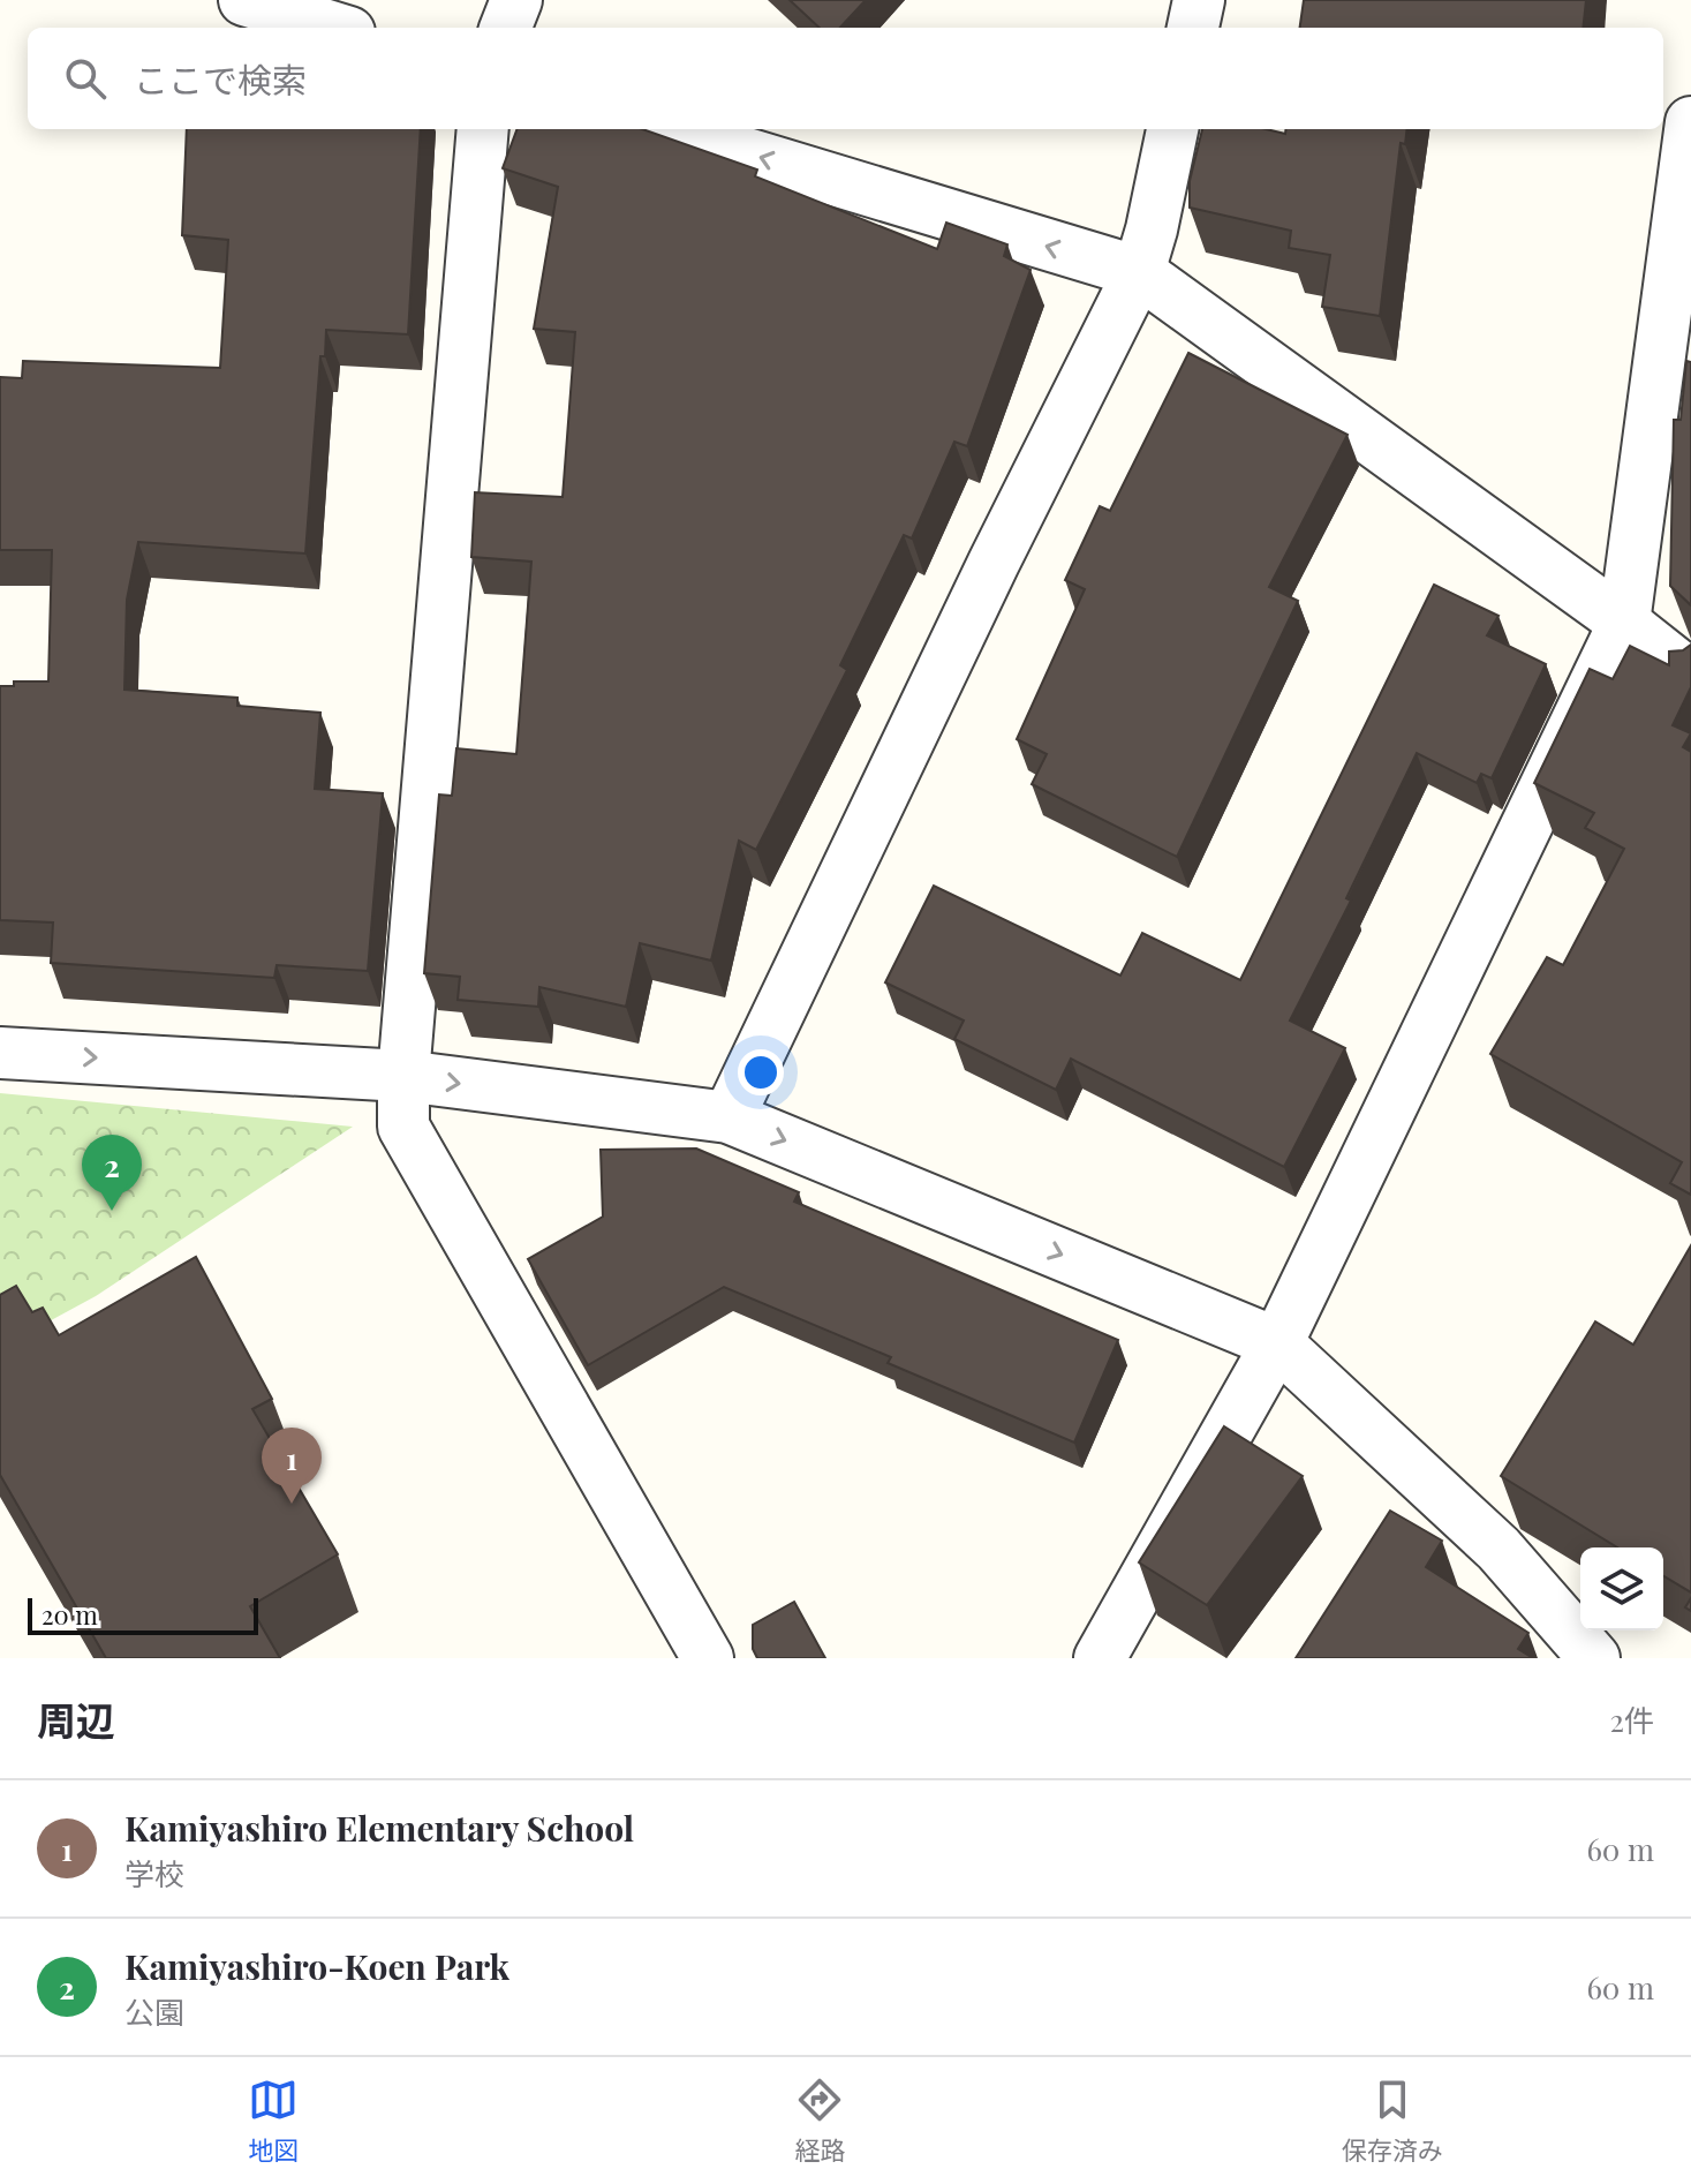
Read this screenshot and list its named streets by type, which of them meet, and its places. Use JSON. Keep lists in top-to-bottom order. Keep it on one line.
{"scale_bar":"20 m","page":{"search":"ここで検索","pins":["2","1"],"scale":"20 m","heading":["周辺","2件"],"list":[{"mark":"1","name":"Kamiyashiro Elementary School","note":"学校","value":"60 m"},{"mark":"2","name":"Kamiyashiro-Koen Park","note":"公園","value":"60 m"}],"nav":["地図","経路","保存済み"]}}
